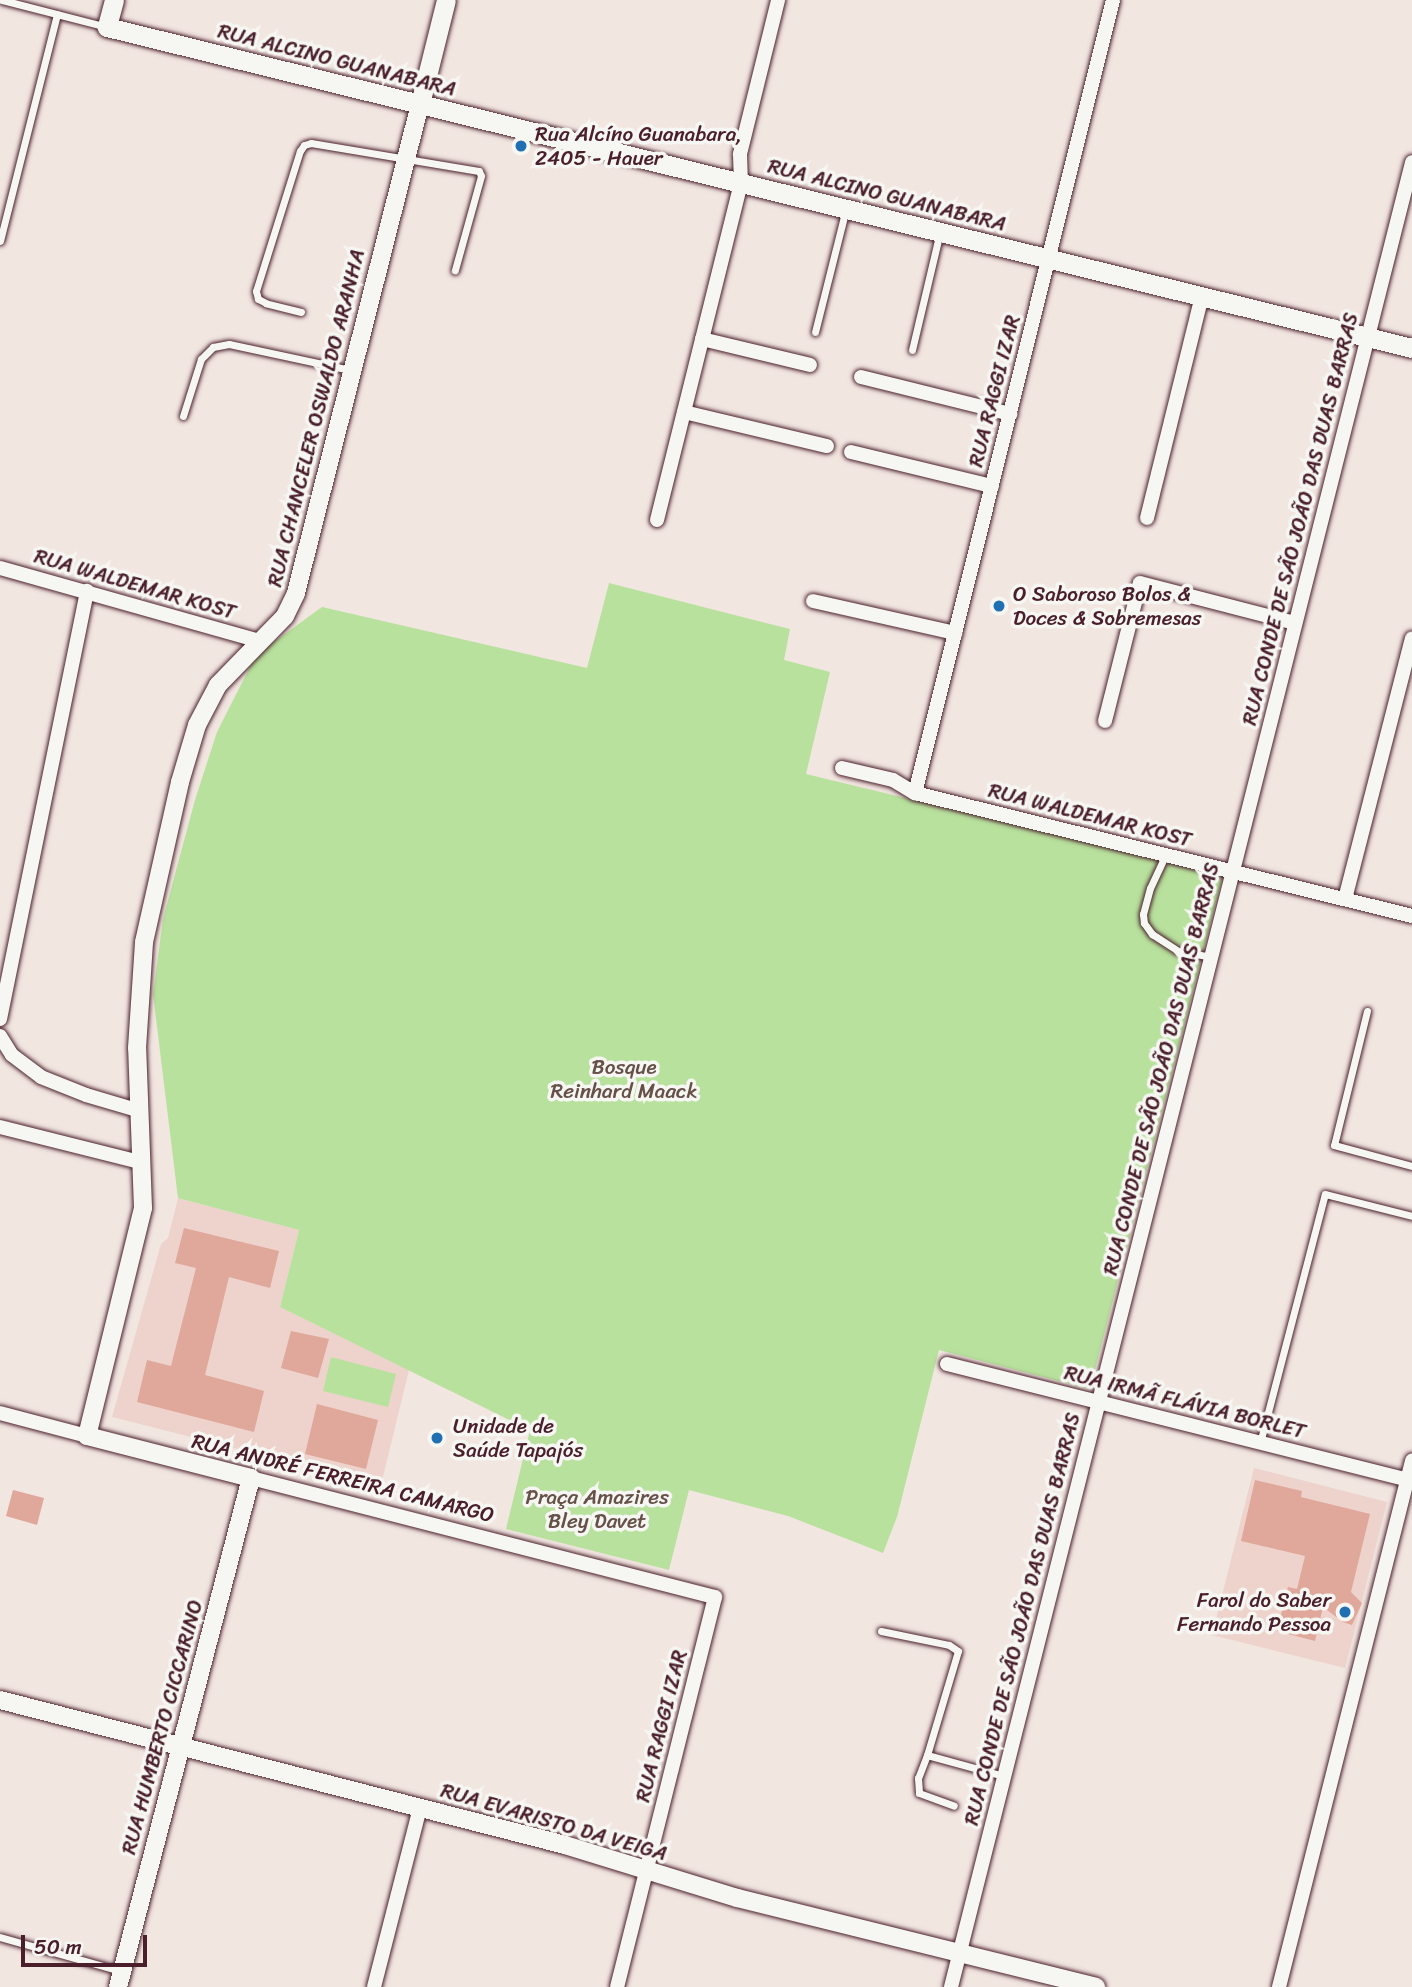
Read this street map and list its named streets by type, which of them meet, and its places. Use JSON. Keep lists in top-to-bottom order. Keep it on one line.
{"streets":{"main road":["RUA ALCINO GUANABARA","RUA CHANCELER OSWALDO ARANHA"],"street":["RUA RAGGI IZAR","RUA CONDE DE SÃO JOÃO DAS DUAS BARRAS","RUA WALDEMAR KOST","RUA IRMÃ FLÁVIA BORLET","RUA ANDRÉ FERREIRA CAMARGO","RUA HUMBERTO CICCARINO","RUA EVARISTO DA VEIGA"]},"crossings":[["RUA ALCINO GUANABARA","RUA RAGGI IZAR"],["RUA ALCINO GUANABARA","RUA CHANCELER OSWALDO ARANHA"],["RUA ALCINO GUANABARA","RUA CONDE DE SÃO JOÃO DAS DUAS BARRAS"],["RUA RAGGI IZAR","RUA WALDEMAR KOST"],["RUA RAGGI IZAR","RUA ANDRÉ FERREIRA CAMARGO"],["RUA RAGGI IZAR","RUA EVARISTO DA VEIGA"],["RUA CHANCELER OSWALDO ARANHA","RUA WALDEMAR KOST"],["RUA CHANCELER OSWALDO ARANHA","RUA ANDRÉ FERREIRA CAMARGO"],["RUA CONDE DE SÃO JOÃO DAS DUAS BARRAS","RUA WALDEMAR KOST"],["RUA CONDE DE SÃO JOÃO DAS DUAS BARRAS","RUA IRMÃ FLÁVIA BORLET"],["RUA CONDE DE SÃO JOÃO DAS DUAS BARRAS","RUA EVARISTO DA VEIGA"],["RUA ANDRÉ FERREIRA CAMARGO","RUA HUMBERTO CICCARINO"],["RUA HUMBERTO CICCARINO","RUA EVARISTO DA VEIGA"]],"parks":["Bosque Reinhard Maack","Praça Amazires Bley Davet"],"places":["Rua Alcíno Guanabara, 2405 - Hauer","O Saboroso Bolos & Doces & Sobremesas","Unidade de Saúde Tapajós","Farol do Saber Fernando Pessoa"],"scale_bar":"50 m"}
